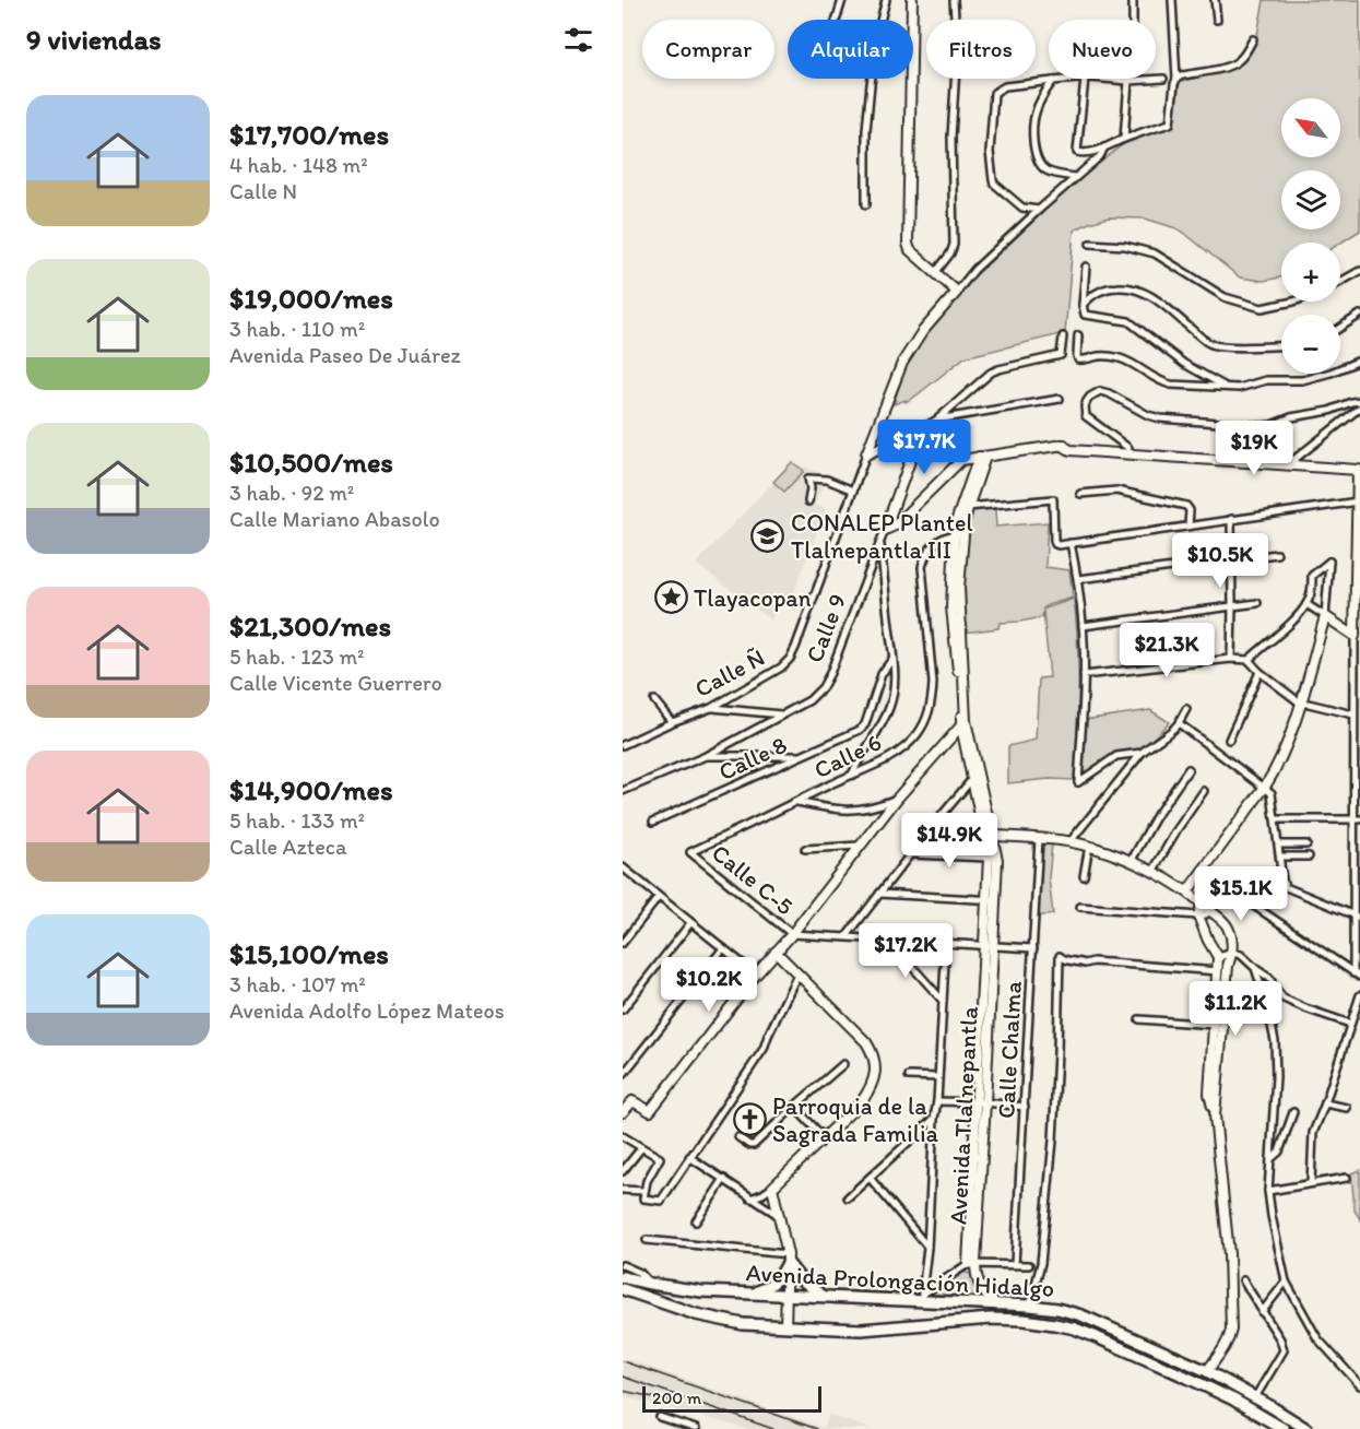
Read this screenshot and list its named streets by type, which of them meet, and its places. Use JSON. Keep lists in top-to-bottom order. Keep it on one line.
{"streets":{"highway":["Avenida Prolongación Hidalgo"],"street":["Calle 9","Calle Ñ","Calle 6","Calle 8","Calle C-5","Calle Chalma","Avenida Tlalnepantla"]},"crossings":[["Calle 6","Calle C-5"],["Calle 6","Avenida Tlalnepantla"],["Avenida Tlalnepantla","Avenida Prolongación Hidalgo"]],"places":{"school or university":["CONALEP Plantel Tlalnepantla III"],"place":["Tlayacopan"],"church":["Parroquia de la Sagrada Familia"]},"scale_bar":"200 m","north":"top left","page":{"heading":"9 viviendas","chip":["Comprar","Alquilar","Filtros","Nuevo"],"list":[{"name":"$17,700/mes","note":"4 hab. · 148 m² · Calle N"},{"name":"$19,000/mes","note":"3 hab. · 110 m² · Avenida Paseo De Juárez"},{"name":"$10,500/mes","note":"3 hab. · 92 m² · Calle Mariano Abasolo"},{"name":"$21,300/mes","note":"5 hab. · 123 m² · Calle Vicente Guerrero"},{"name":"$14,900/mes","note":"5 hab. · 133 m² · Calle Azteca"},{"name":"$15,100/mes","note":"3 hab. · 107 m² · Avenida Adolfo López Mateos"}],"map_buttons":["+","−"],"price":["$17.7K","$19K","$10.5K","$21.3K","$14.9K","$15.1K","$17.2K","$10.2K","$11.2K"],"scale":"200 m"}}
